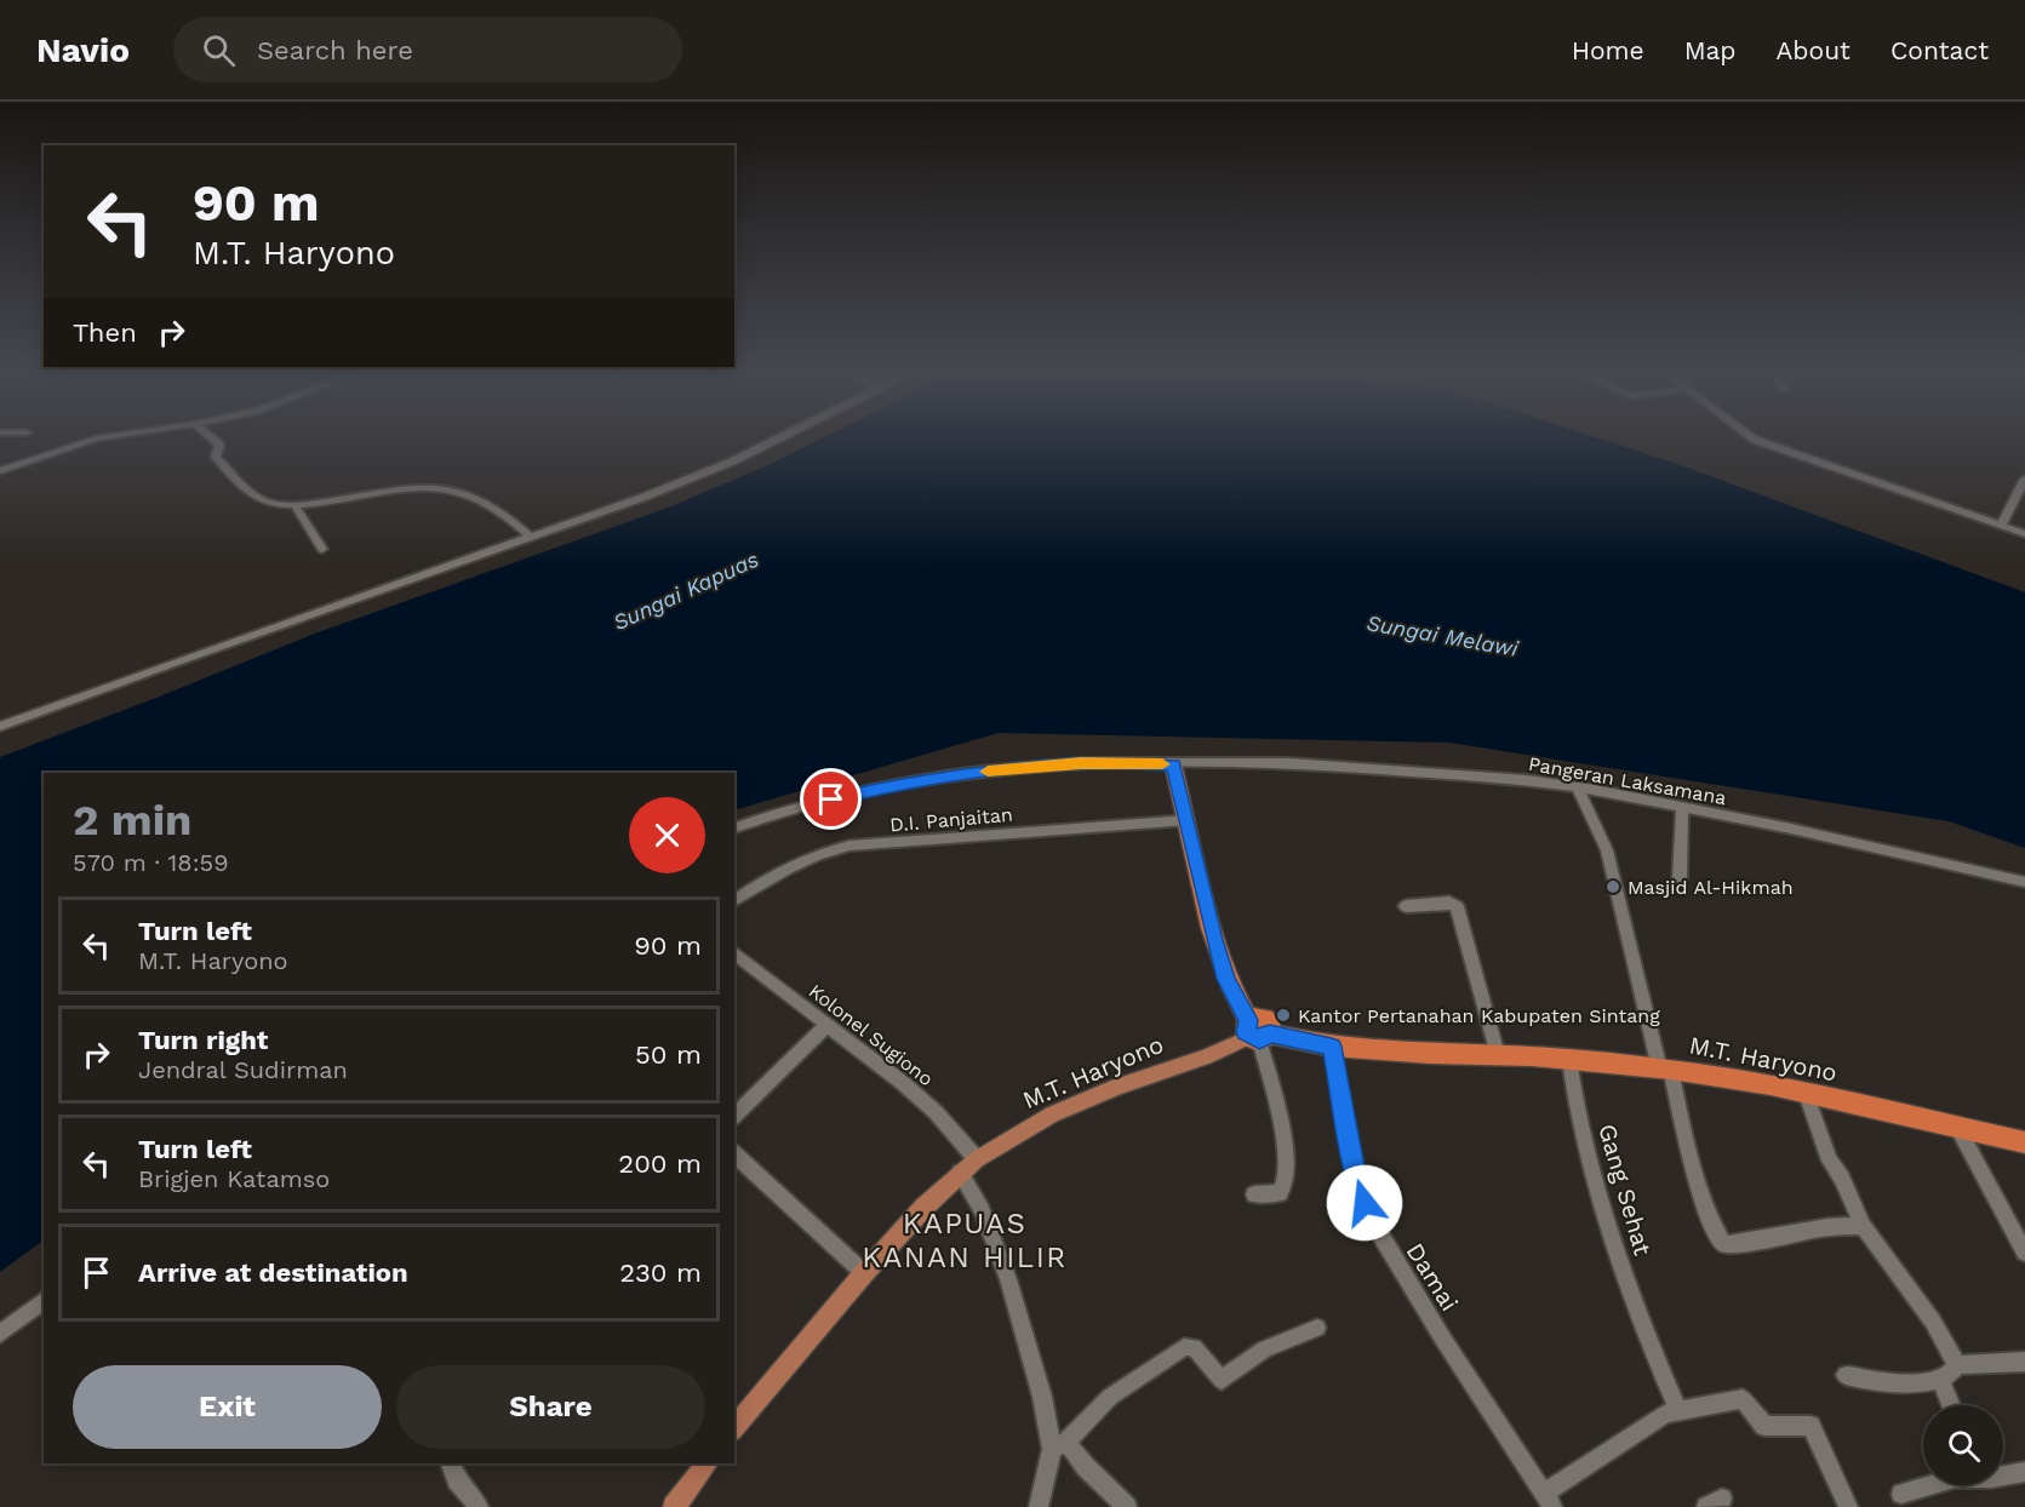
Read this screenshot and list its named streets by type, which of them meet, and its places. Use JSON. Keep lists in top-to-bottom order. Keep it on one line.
{"streets":{"highway":["M.T. Haryono"],"street":["Pangeran Laksamana","D.I. Panjaitan","Kolonel Sugiono","Gang Sehat","Damai"]},"crossings":[["Kolonel Sugiono","M.T. Haryono"],["M.T. Haryono","Gang Sehat"],["M.T. Haryono","Damai"]],"districts":["KAPUAS KANAN HILIR"],"water":["Sungai Kapuas","Sungai Melawi"],"places":["Masjid Al-Hikmah","Kantor Pertanahan Kabupaten Sintang"],"page":{"header":"Navio","search":"Search here","nav":["Home","Map","About","Contact"],"turn":["90 m","M.T. Haryono"],"then":"Then","heading":["2 min","570 m · 18:59"],"list":[{"name":"Turn left","note":"M.T. Haryono","value":"90 m"},{"name":"Turn right","note":"Jendral Sudirman","value":"50 m"},{"name":"Turn left","note":"Brigjen Katamso","value":"200 m"},{"name":"Arrive at destination","value":"230 m"}],"buttons":["Exit","Share"]}}
